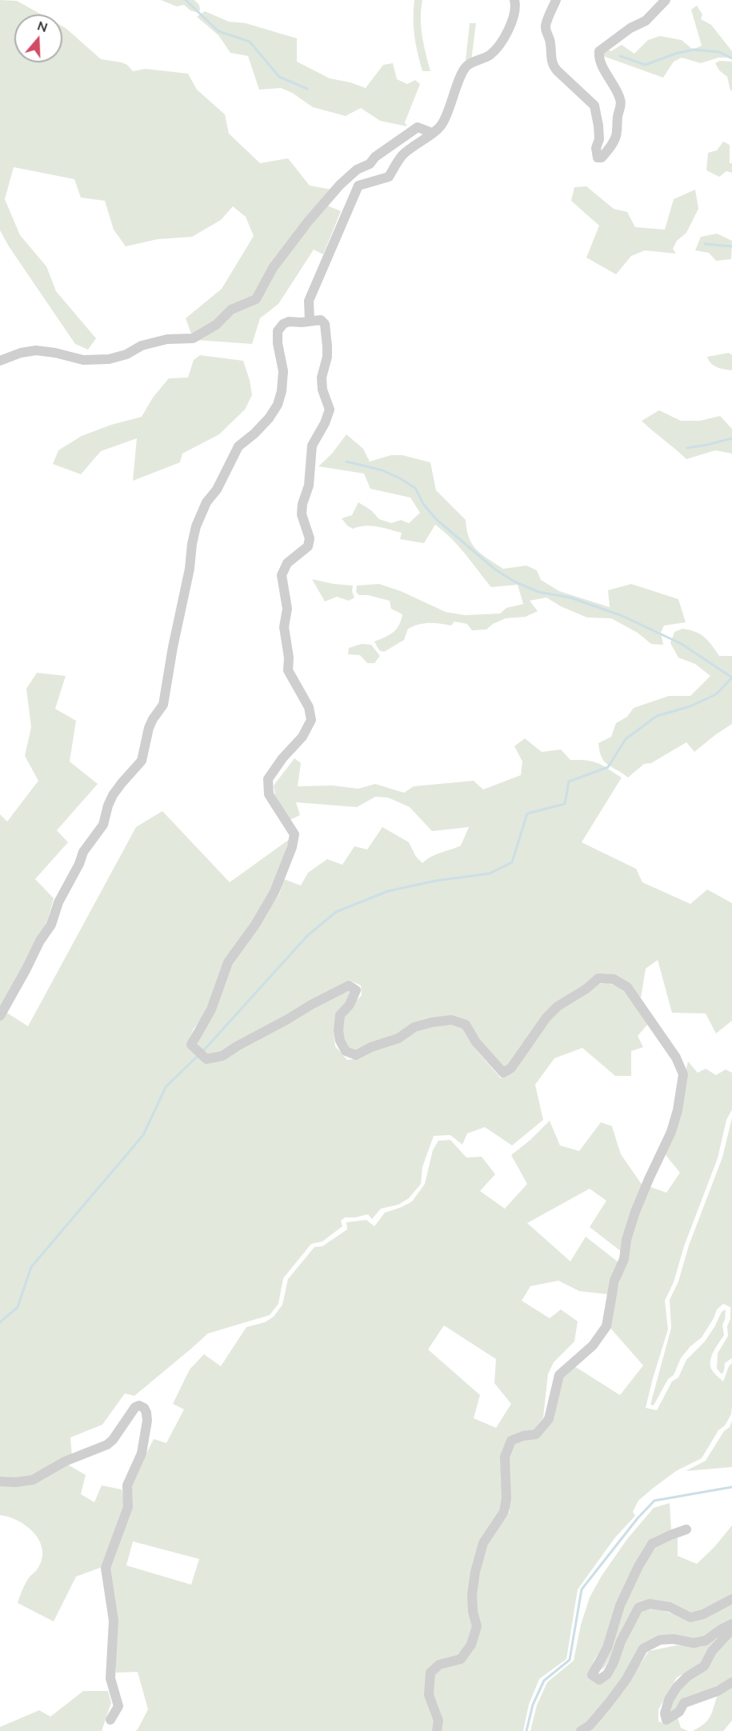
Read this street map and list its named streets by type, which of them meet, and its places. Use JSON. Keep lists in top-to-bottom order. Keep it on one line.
{"north":"top"}
